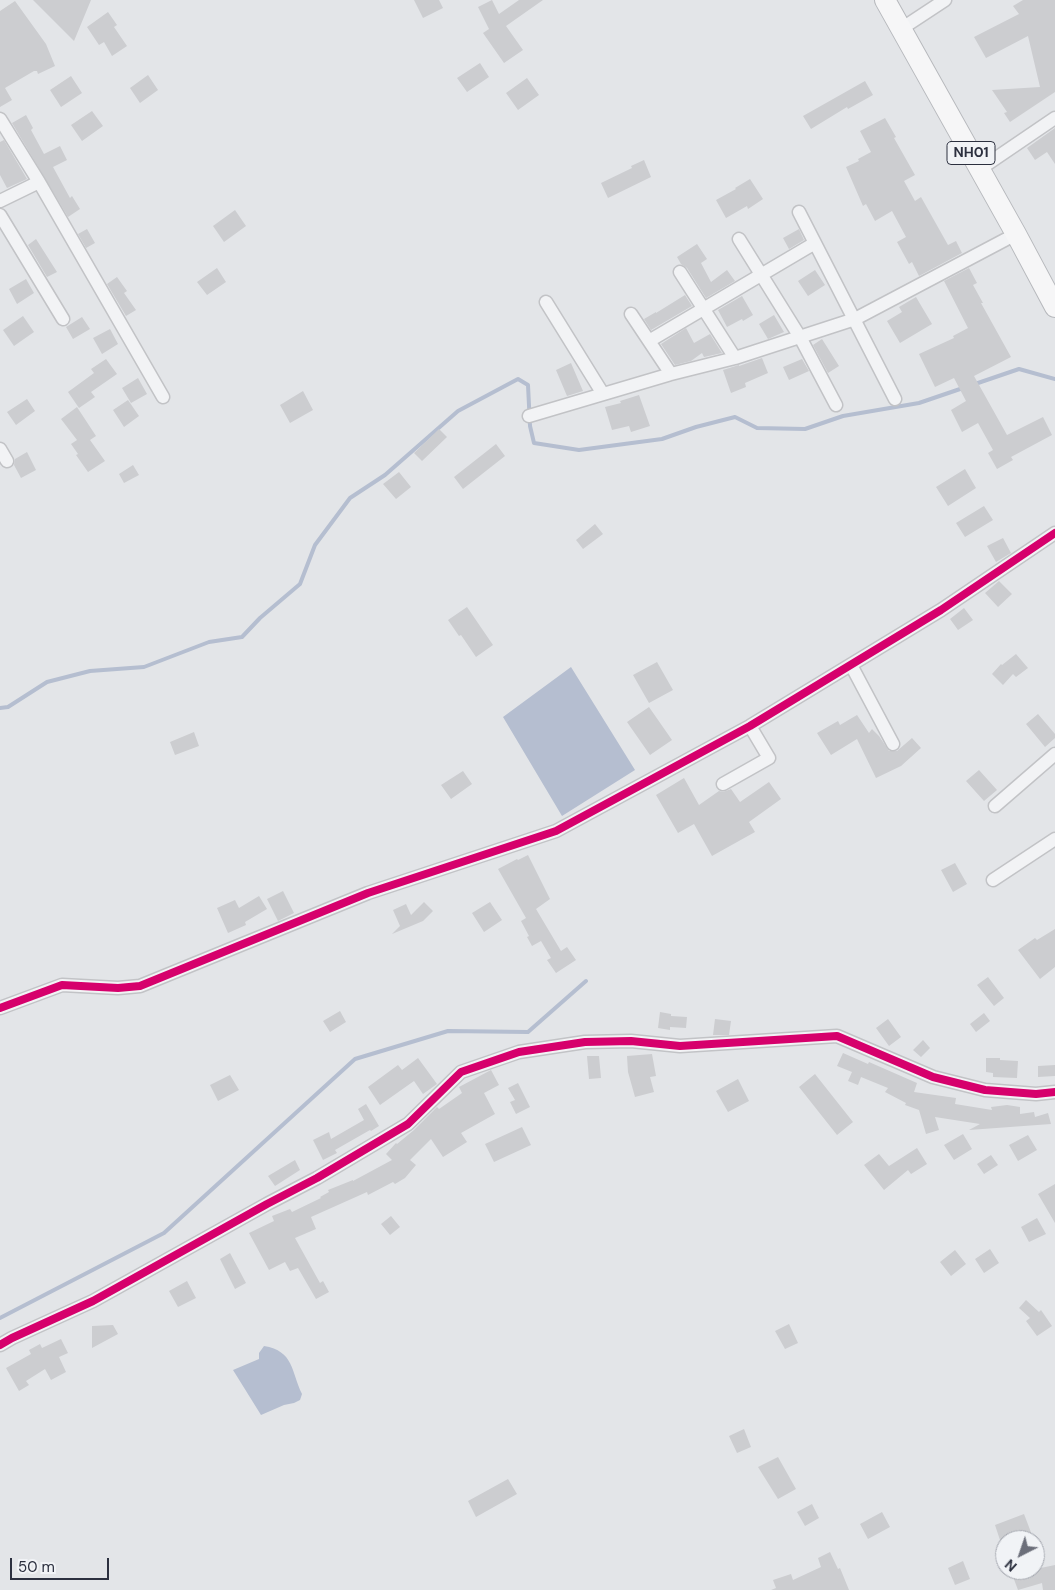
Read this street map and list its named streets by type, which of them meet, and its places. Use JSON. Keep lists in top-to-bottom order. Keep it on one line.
{"streets":{"highway":["NH01"]},"scale_bar":"50 m","north":"bottom left"}
